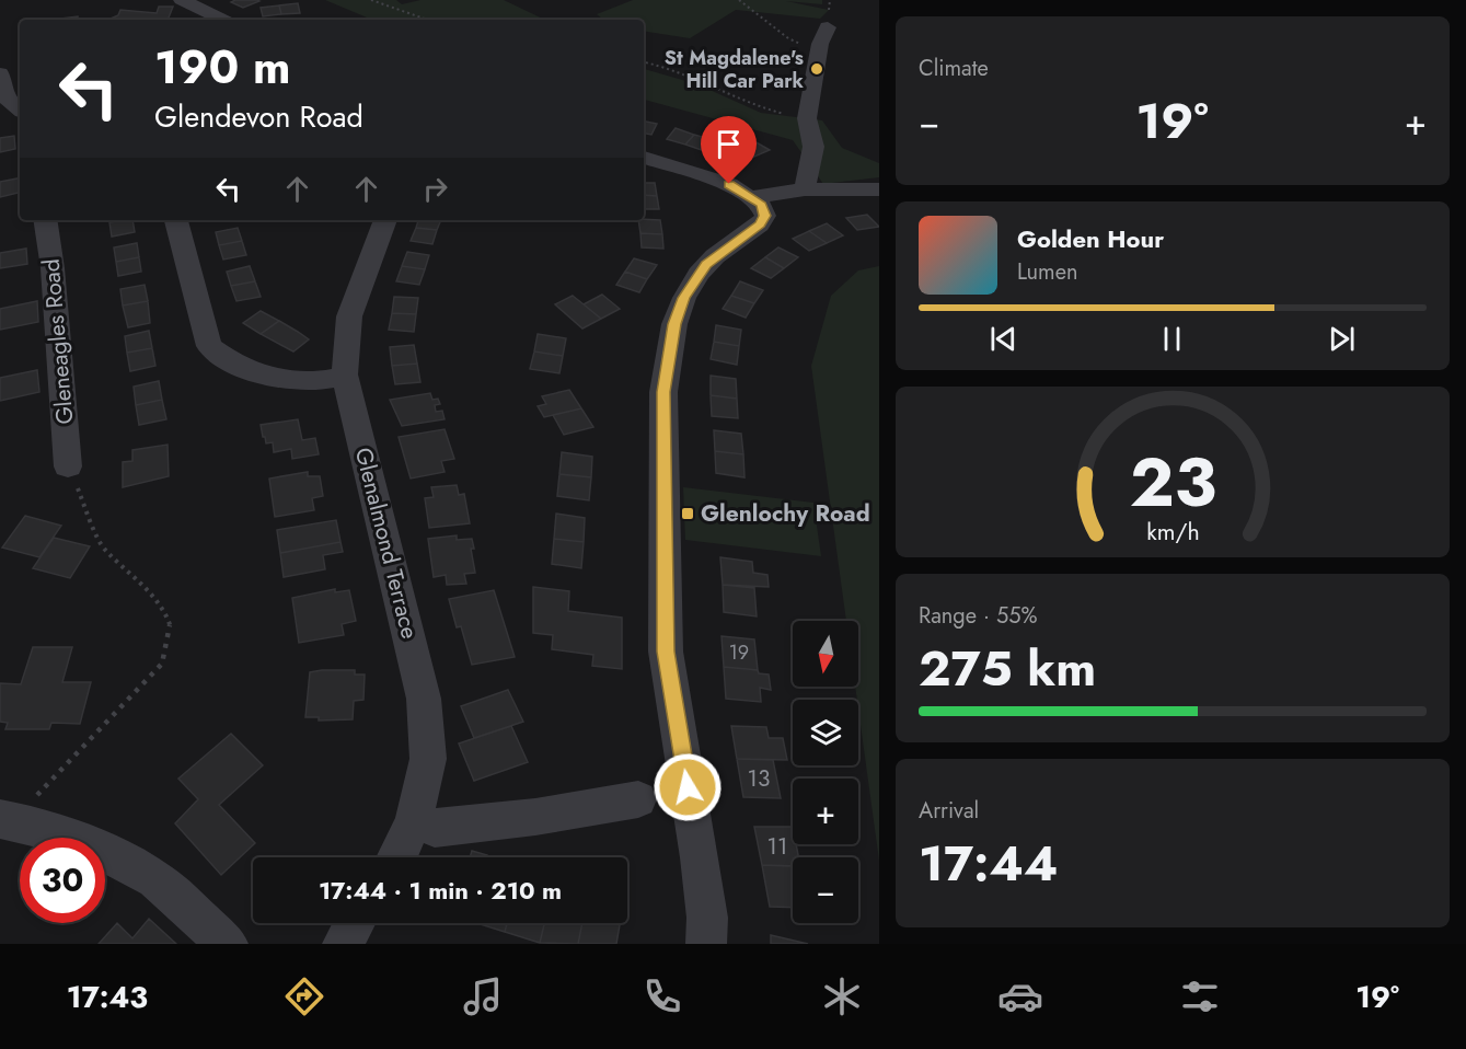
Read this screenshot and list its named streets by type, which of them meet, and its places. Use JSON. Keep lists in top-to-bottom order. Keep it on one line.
{"streets":{"street":["Gleneagles Road","Glenalmond Terrace"]},"places":{"other":["St Magdalene's Hill Car Park"],"transit":["Glenlochy Road"]},"house_numbers":["19","13","11"],"north":"bottom","page":{"tile":["Climate",["Range · 55%","275 km"],["Arrival","17:44"]],"turn":["190 m","Glendevon Road"],"heat":["−","19°","+"],"song":["Golden Hour","Lumen"],"map_buttons":["+","−"],"limit":"30","trip":"17:44 · 1 min · 210 m","tabs":["17:43","19°"],"gauge":["23","km/h"]}}
